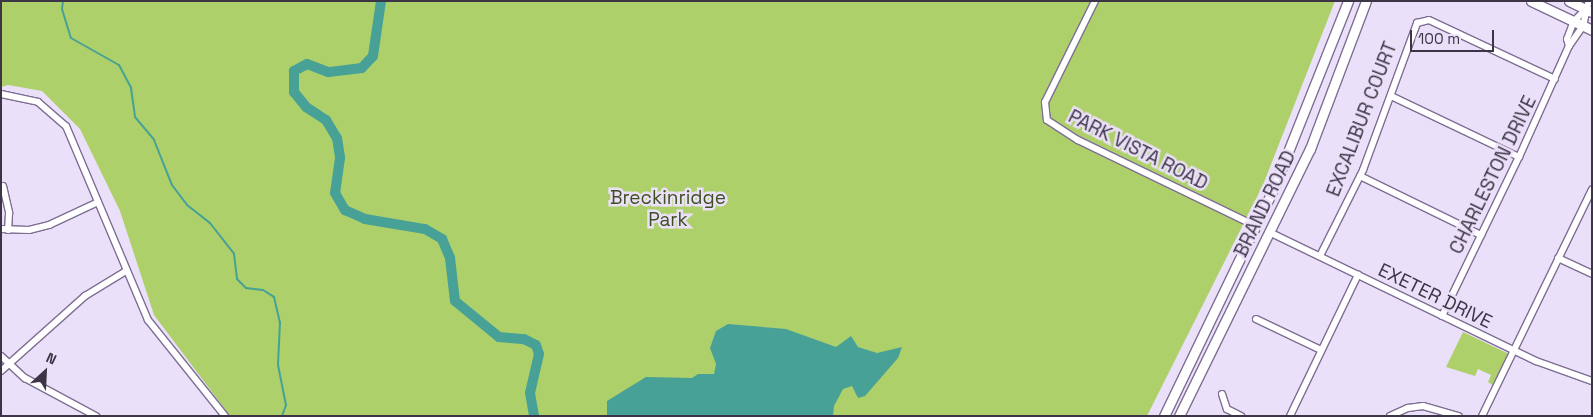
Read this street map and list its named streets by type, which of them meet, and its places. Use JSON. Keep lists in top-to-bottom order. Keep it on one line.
{"streets":{"main road":["BRAND ROAD"],"street":["EXCALIBUR COURT","PARK VISTA ROAD","CHARLESTON DRIVE","EXETER DRIVE"]},"crossings":[["EXCALIBUR COURT","CHARLESTON DRIVE"],["EXCALIBUR COURT","EXETER DRIVE"],["PARK VISTA ROAD","BRAND ROAD"],["CHARLESTON DRIVE","EXETER DRIVE"],["BRAND ROAD","EXETER DRIVE"]],"parks":["Breckinridge Park"],"scale_bar":"100 m","north":"top right"}
